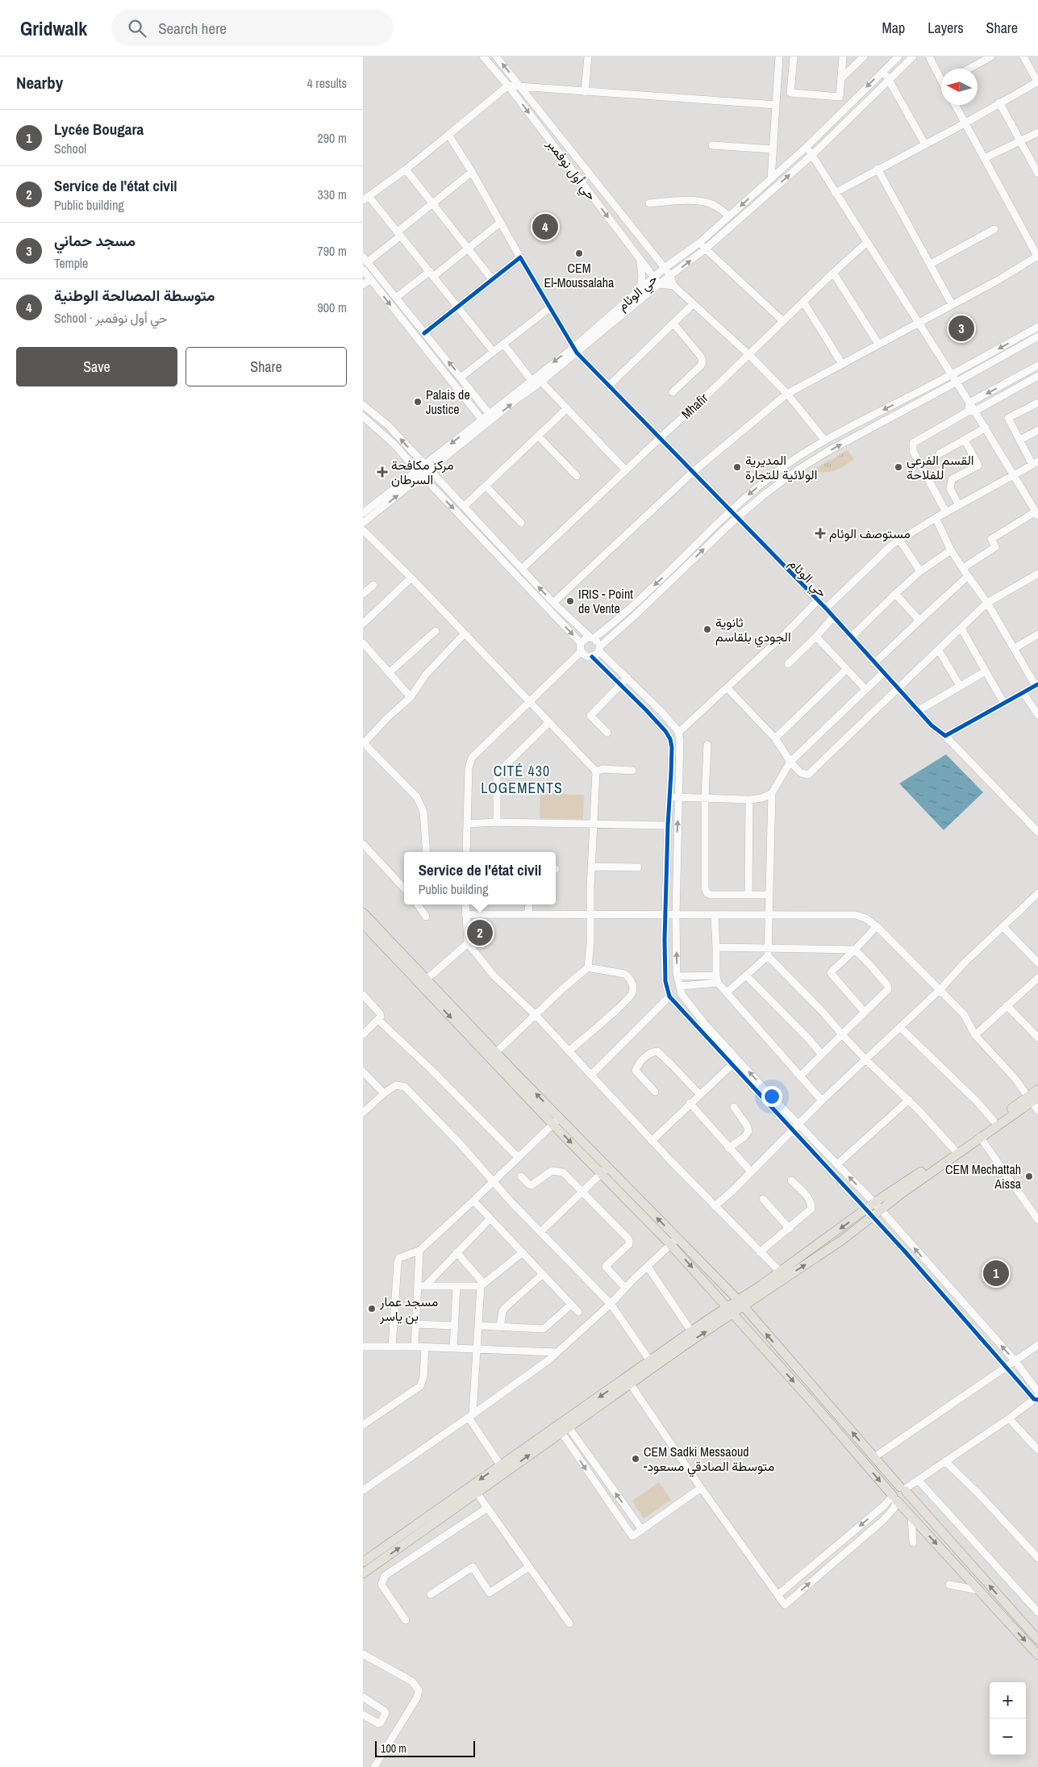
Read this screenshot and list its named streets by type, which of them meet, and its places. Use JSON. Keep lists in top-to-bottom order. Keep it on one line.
{"streets":{"street":["حي أول نوفمبر","حي الوئام","Mhafir"]},"crossings":[["حي أول نوفمبر","حي الوئام"],["حي الوئام","Mhafir"]],"districts":["CITÉ 430 LOGEMENTS"],"places":{"other":["CEM El-Moussalaha","Palais de Justice","المديرية الولائية للتجارة","القسم الفرعي للفلاحة","IRIS - Point de Vente","ثانوية الجودي بلقاسم","CEM Mechattah Aissa","مسجد عمار بن ياسر","CEM Sadki Messaoud -متوسطة الصادقي مسعود"],"health":["مركز مكافحة السرطان","مستوصف الوئام"]},"scale_bar":"100 m","north":"left","page":{"header":"Gridwalk","search":"Search here","nav":["Map","Layers","Share"],"heading":["Nearby","4 results"],"list":[{"mark":"1","name":"Lycée Bougara","note":"School","value":"290 m"},{"mark":"2","name":"Service de l'état civil","note":"Public building","value":"330 m"},{"mark":"3","name":"مسجد حماني","note":"Temple","value":"790 m"},{"mark":"4","name":"متوسطة المصالحة الوطنية","note":"School · حي أول نوفمبر","value":"900 m"}],"pins":["4","3","2","1"],"buttons":["Save","Share"],"popup":["Service de l'état civil","Public building"],"map_buttons":["+","−"],"scale":"100 m"}}
